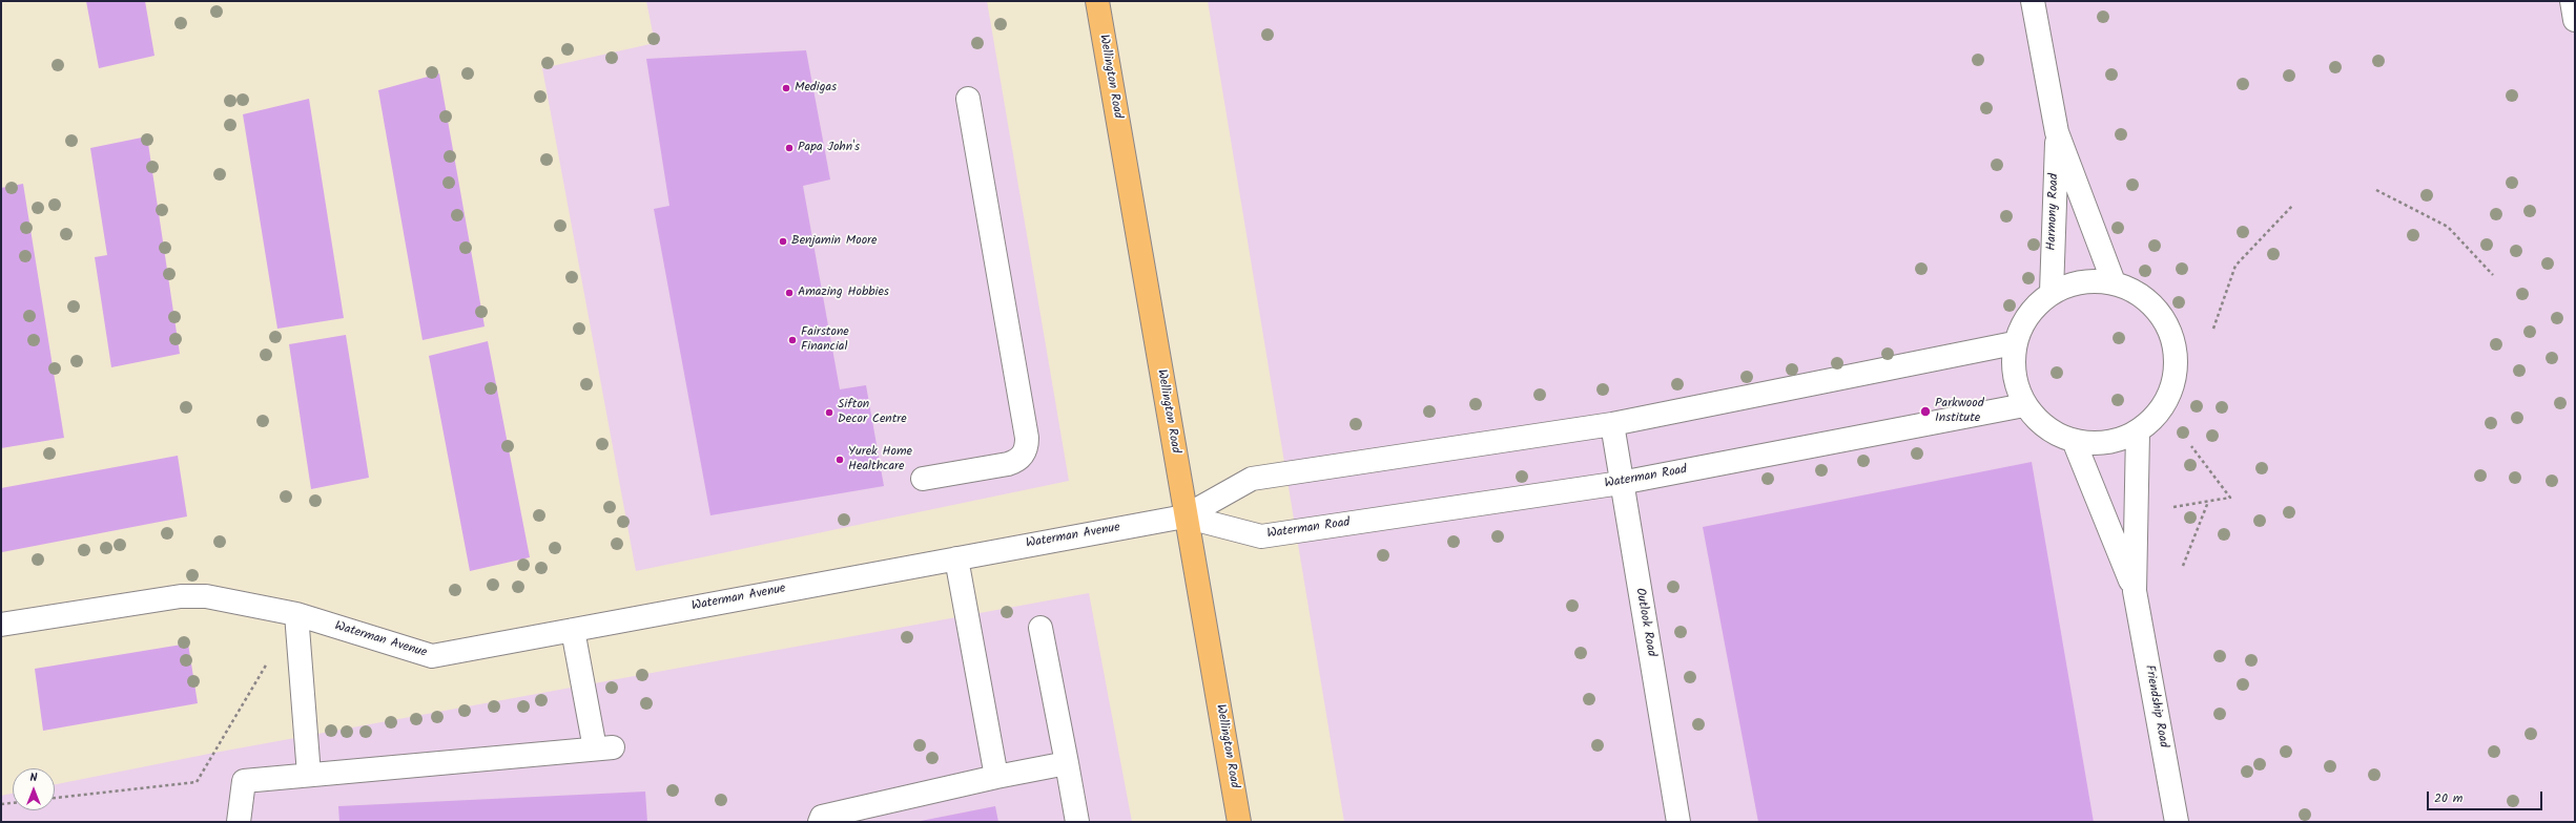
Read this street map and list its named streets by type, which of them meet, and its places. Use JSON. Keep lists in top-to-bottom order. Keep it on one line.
{"streets":{"main road":["Wellington Road"],"street":["Harmony Road","Waterman Road","Waterman Avenue","Outlook Road","Friendship Road"]},"crossings":[["Wellington Road","Waterman Road"],["Wellington Road","Waterman Avenue"],["Waterman Road","Waterman Avenue"],["Waterman Road","Outlook Road"]],"places":["Medigas","Papa John's","Benjamin Moore","Amazing Hobbies","Fairstone Financial","Parkwood Institute","Sifton Decor Centre","Yurek Home Healthcare"],"scale_bar":"20 m","north":"top"}
